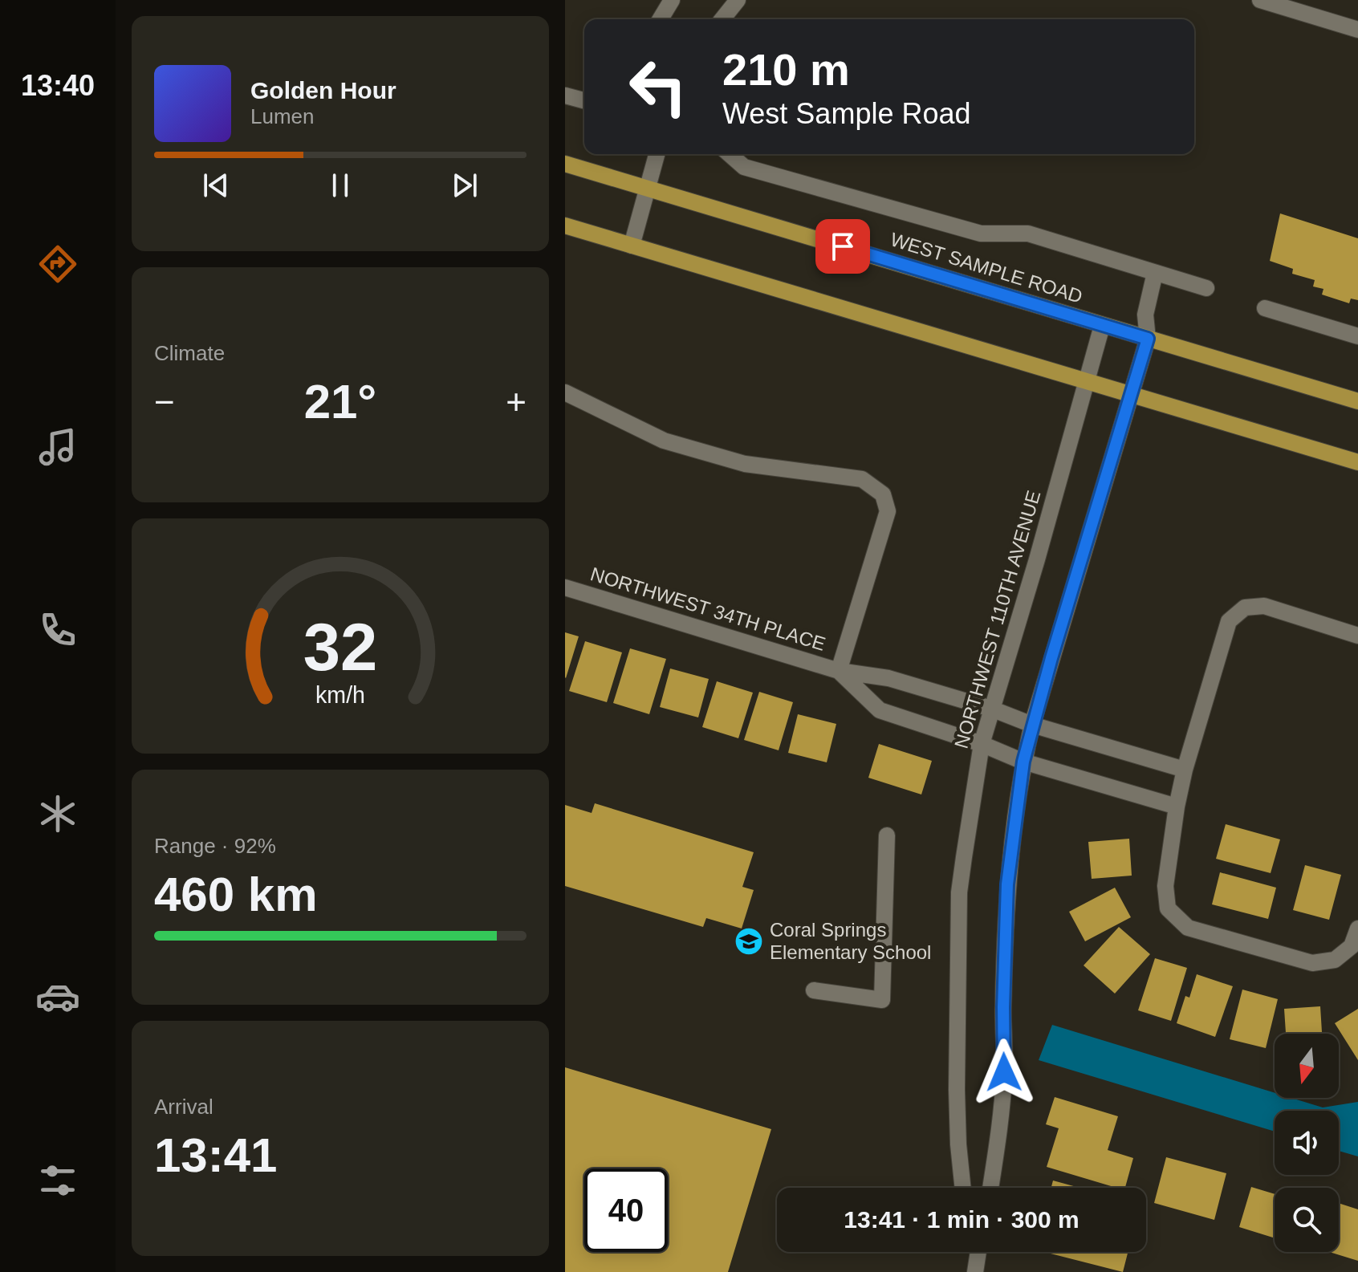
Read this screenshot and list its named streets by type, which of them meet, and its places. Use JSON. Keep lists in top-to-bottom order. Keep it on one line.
{"streets":{"main road":["WEST SAMPLE ROAD"],"street":["NORTHWEST 34TH PLACE","NORTHWEST 110TH AVENUE"]},"crossings":[["WEST SAMPLE ROAD","NORTHWEST 110TH AVENUE"],["NORTHWEST 34TH PLACE","NORTHWEST 110TH AVENUE"]],"places":{"school or university":["Coral Springs Elementary School"]},"north":"bottom","page":{"tabs":"13:40","turn":["210 m","West Sample Road"],"song":["Golden Hour","Lumen"],"tile":["Climate",["Range · 92%","460 km"],["Arrival","13:41"]],"heat":["−","21°","+"],"limit":"40","trip":"13:41 · 1 min · 300 m","gauge":["32","km/h"]}}
